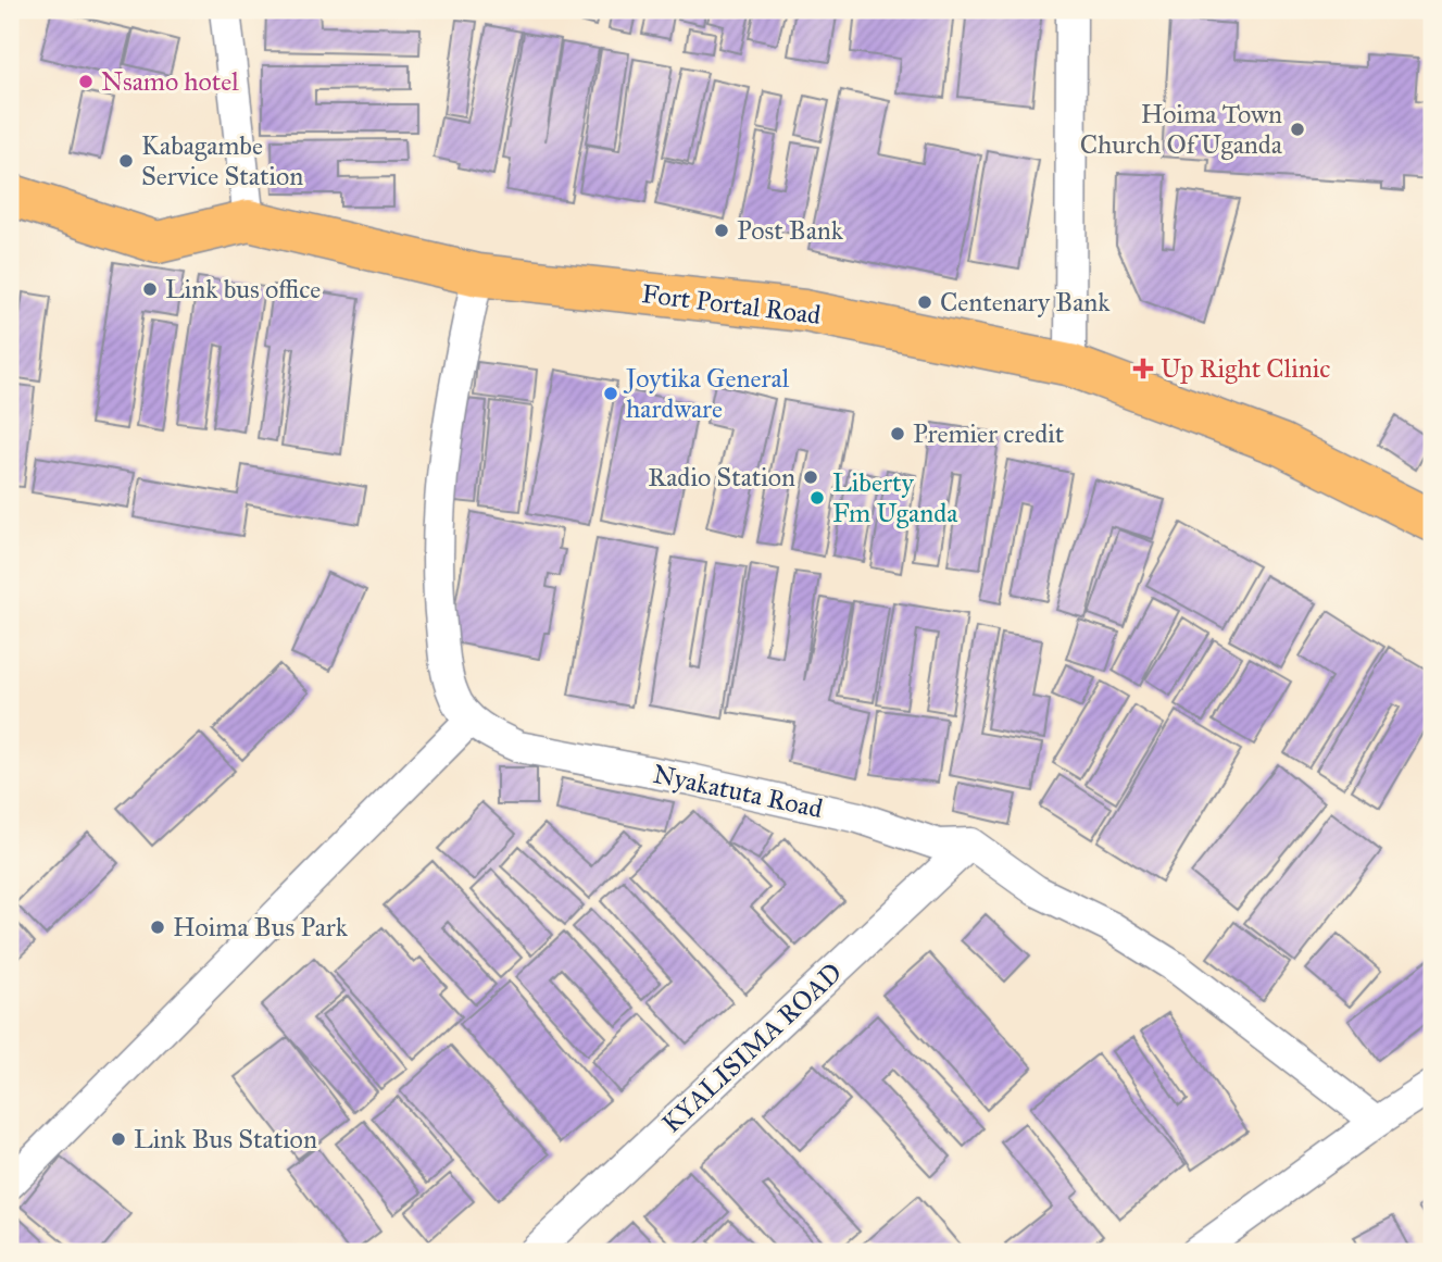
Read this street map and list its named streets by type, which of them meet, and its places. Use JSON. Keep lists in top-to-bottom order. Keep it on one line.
{"streets":{"main road":["Fort Portal Road"],"street":["Nyakatuta Road","KYALISIMA ROAD"]},"crossings":[["Fort Portal Road","Nyakatuta Road"],["Nyakatuta Road","KYALISIMA ROAD"]],"places":{"other":["Nsamo hotel","Hoima Town Church Of Uganda","Kabagambe Service Station","Post Bank","Link bus office","Centenary Bank","Joytika General hardware","Premier credit","Radio Station","Liberty Fm Uganda","Hoima Bus Park","Link Bus Station"],"health":["Up Right Clinic"]}}
